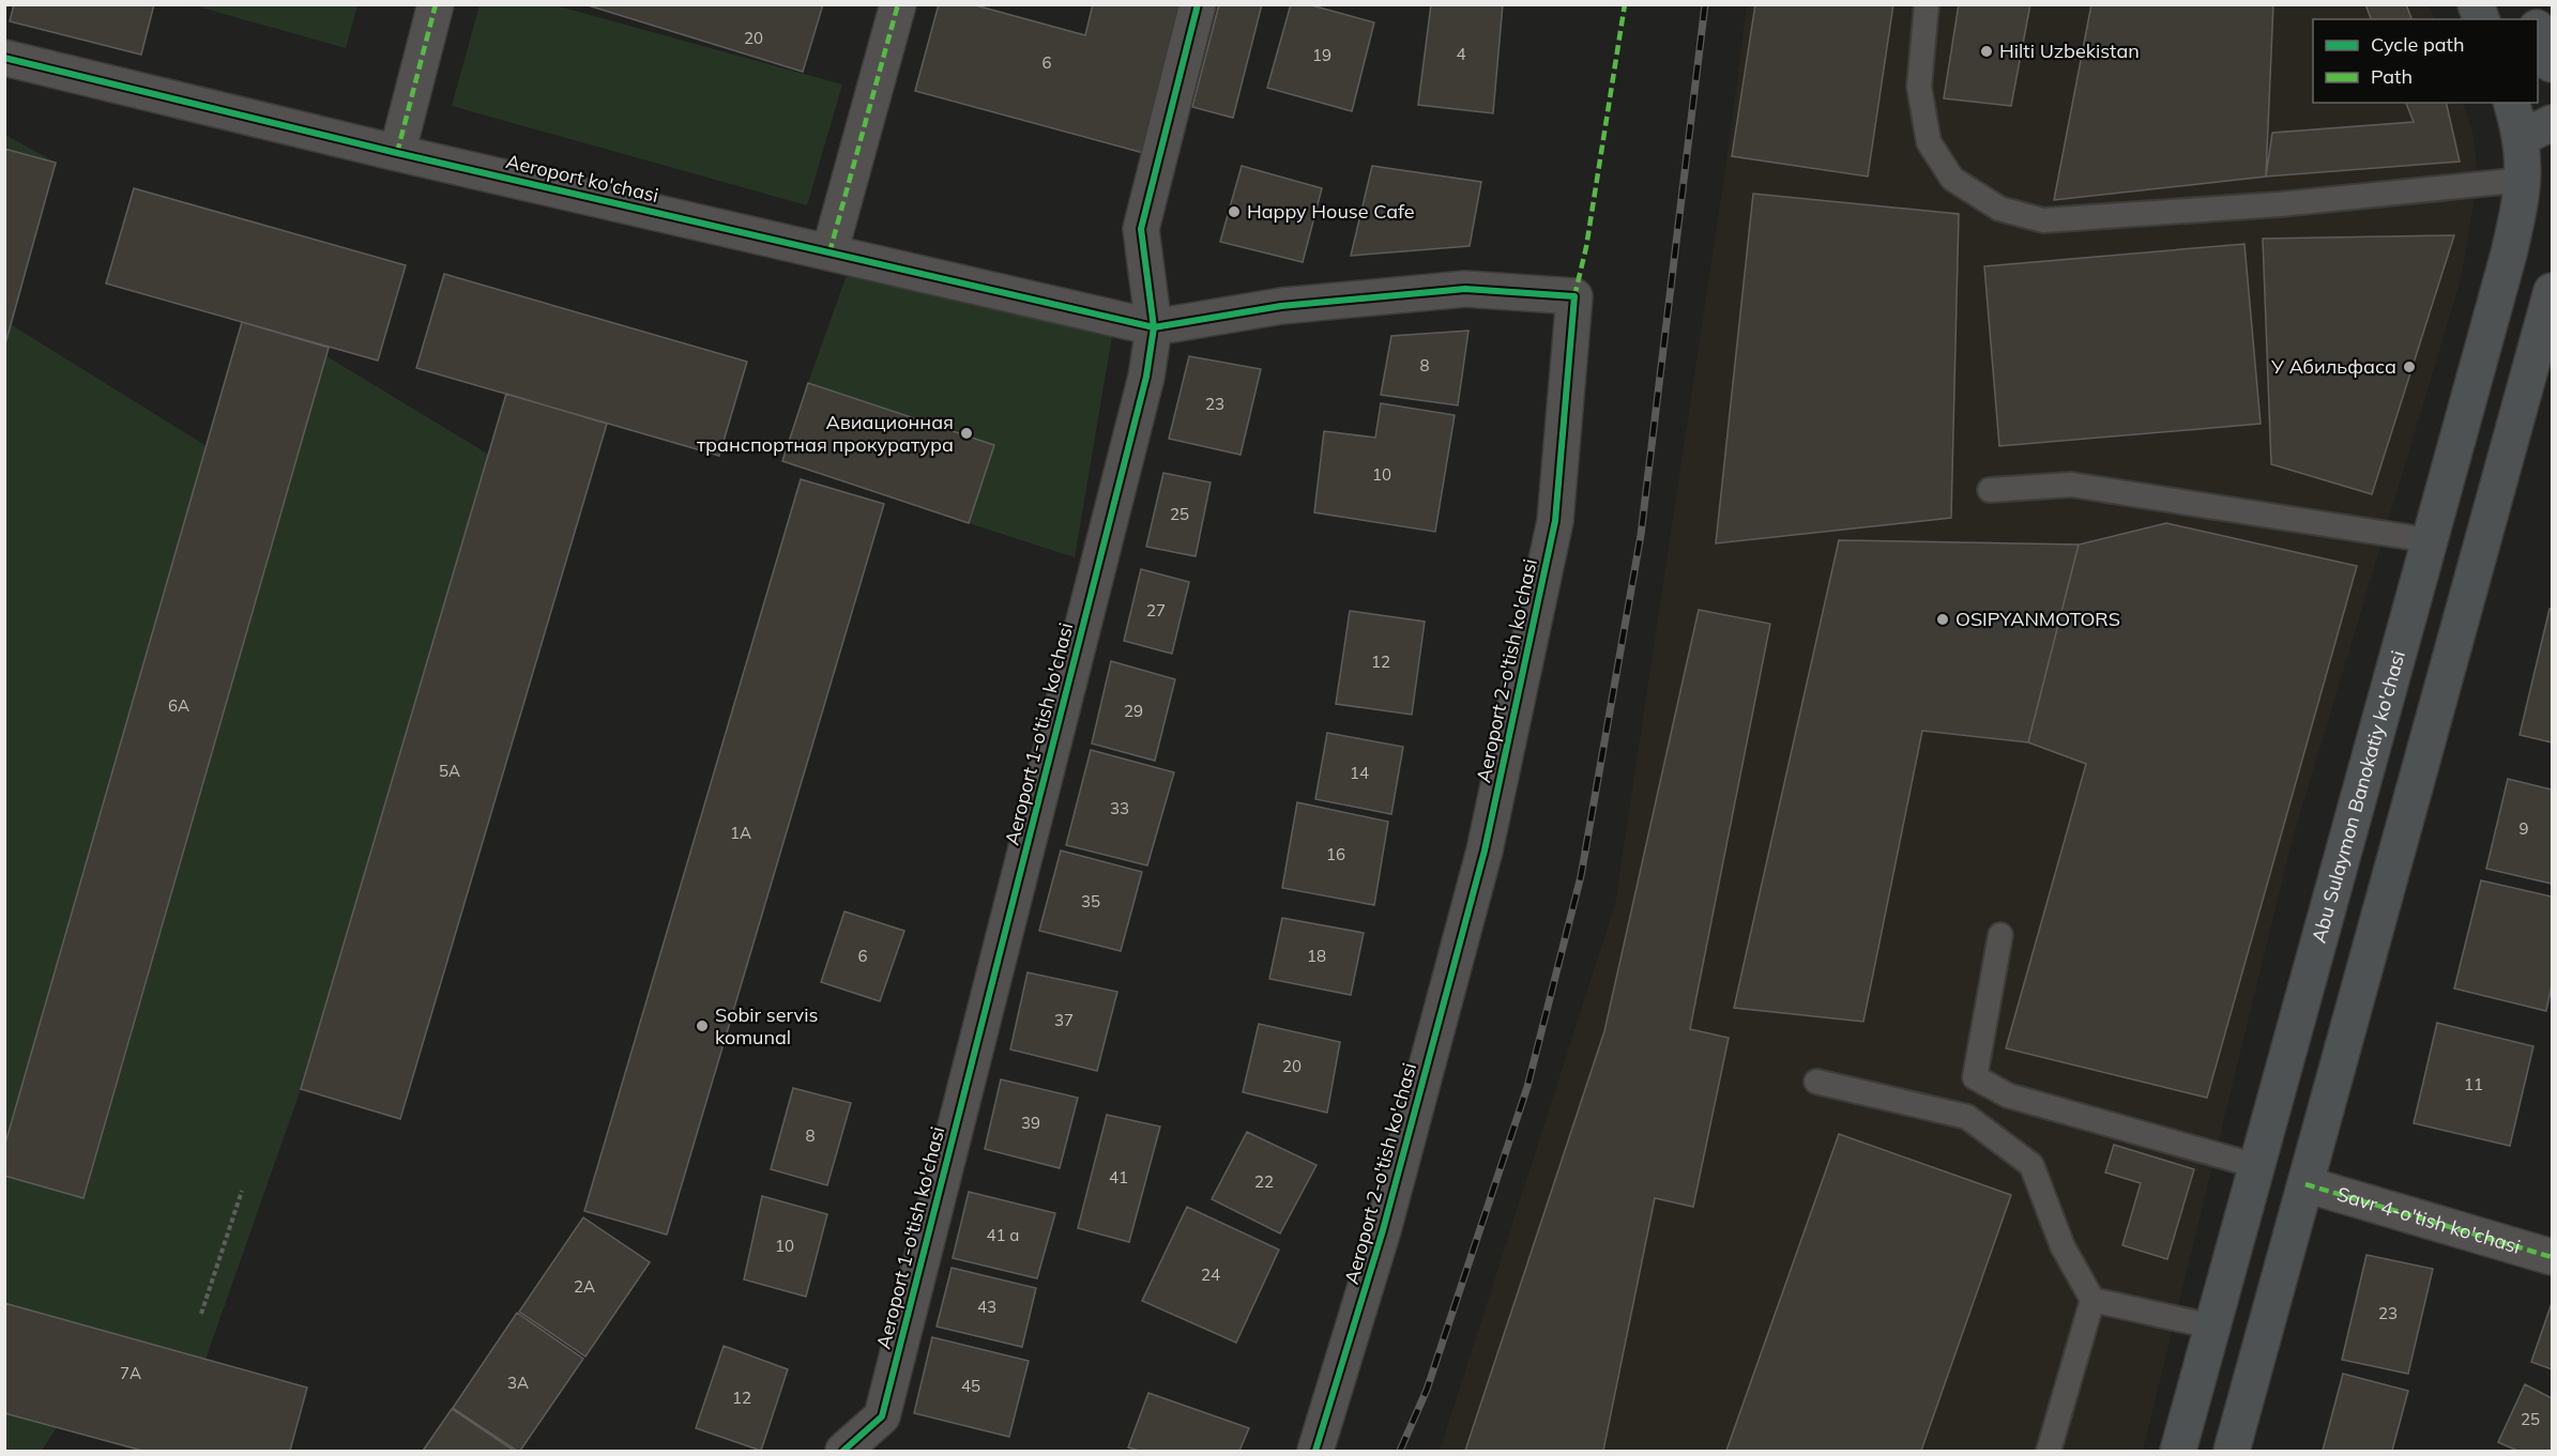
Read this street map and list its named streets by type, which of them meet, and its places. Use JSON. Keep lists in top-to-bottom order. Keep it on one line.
{"streets":{"main road":["Abu Sulaymon Banokatiy ko'chasi"],"street":["Aeroport ko'chasi","Aeroport 2-o'tish ko'chasi","Aeroport 1-o'tish ko'chasi","Savr 4-o'tish ko'chasi"]},"crossings":[["Aeroport ko'chasi","Aeroport 2-o'tish ko'chasi"],["Aeroport ko'chasi","Aeroport 1-o'tish ko'chasi"],["Aeroport 2-o'tish ko'chasi","Aeroport 1-o'tish ko'chasi"]],"places":["Hilti Uzbekistan","Happy House Cafe","У Абильфаса","Авиационная транспортная прокуратура","OSIPYANMOTORS","Sobir servis komunal"],"house_numbers":["20","4","19","6","8","23","10","25","27","12","6A","29","5A","14","33","9","1A","16","35","6","18","37","20","11","39","8","41","22","41 а","10","24","2А","43","23","7A","3А","45","12","25"],"legend":["Cycle path","Path"]}
